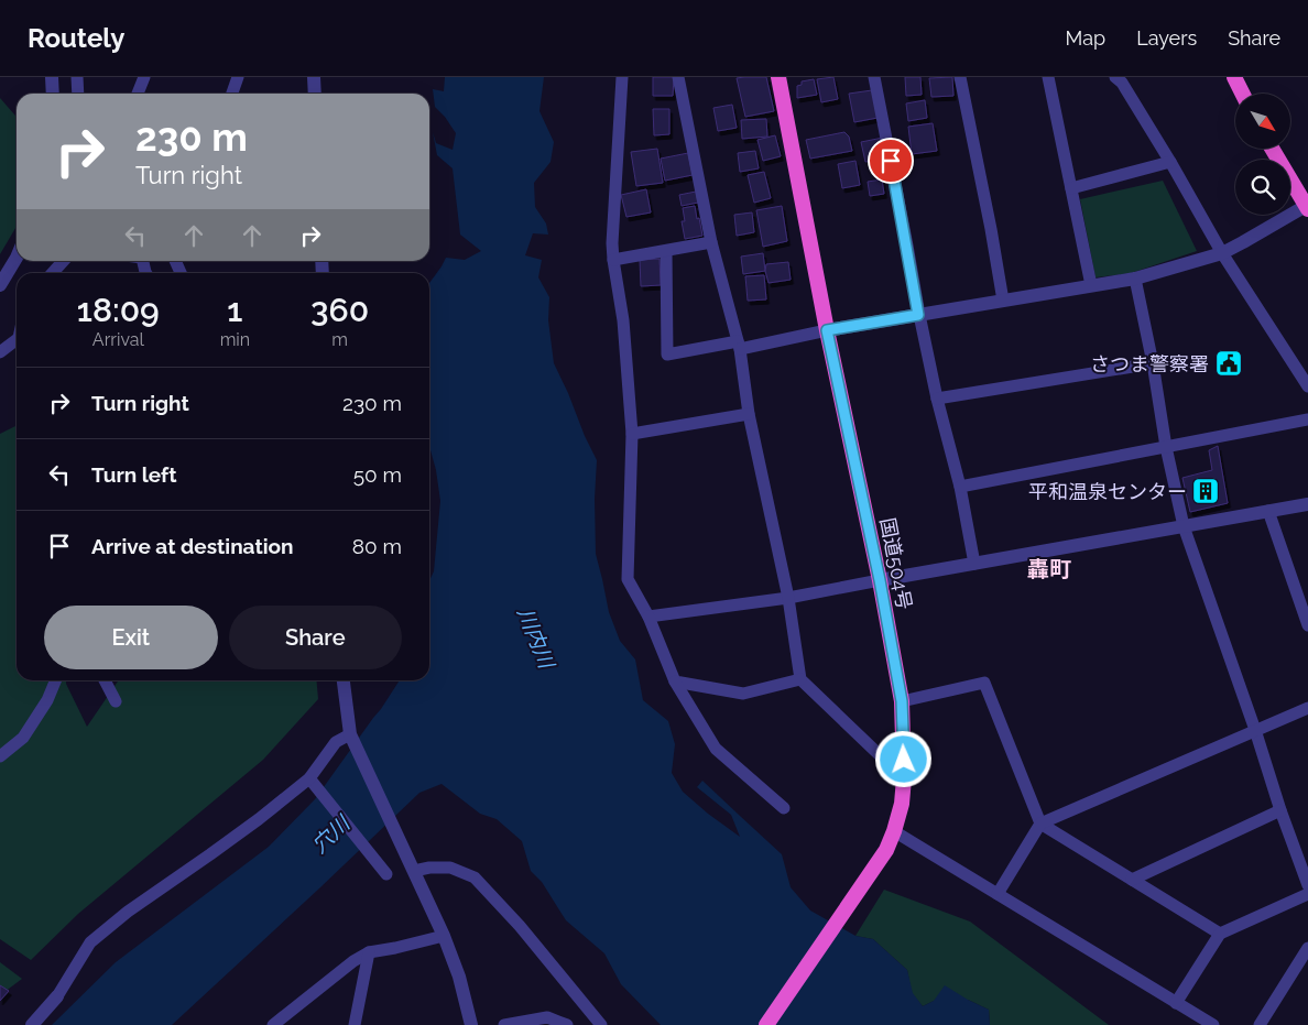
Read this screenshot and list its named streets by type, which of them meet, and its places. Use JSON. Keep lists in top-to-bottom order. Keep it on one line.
{"streets":{"highway":["国道504号"]},"districts":["轟町"],"water":["川内川","穴川"],"places":{"public building":["さつま警察署"],"building":["平和温泉センター"]},"north":"bottom right","page":{"header":"Routely","nav":["Map","Layers","Share"],"turn":["230 m","Turn right"],"eta":["18:09","Arrival","1","min","360","m"],"list":[{"name":"Turn right","value":"230 m"},{"name":"Turn left","value":"50 m"},{"name":"Arrive at destination","value":"80 m"}],"buttons":["Exit","Share"]}}
